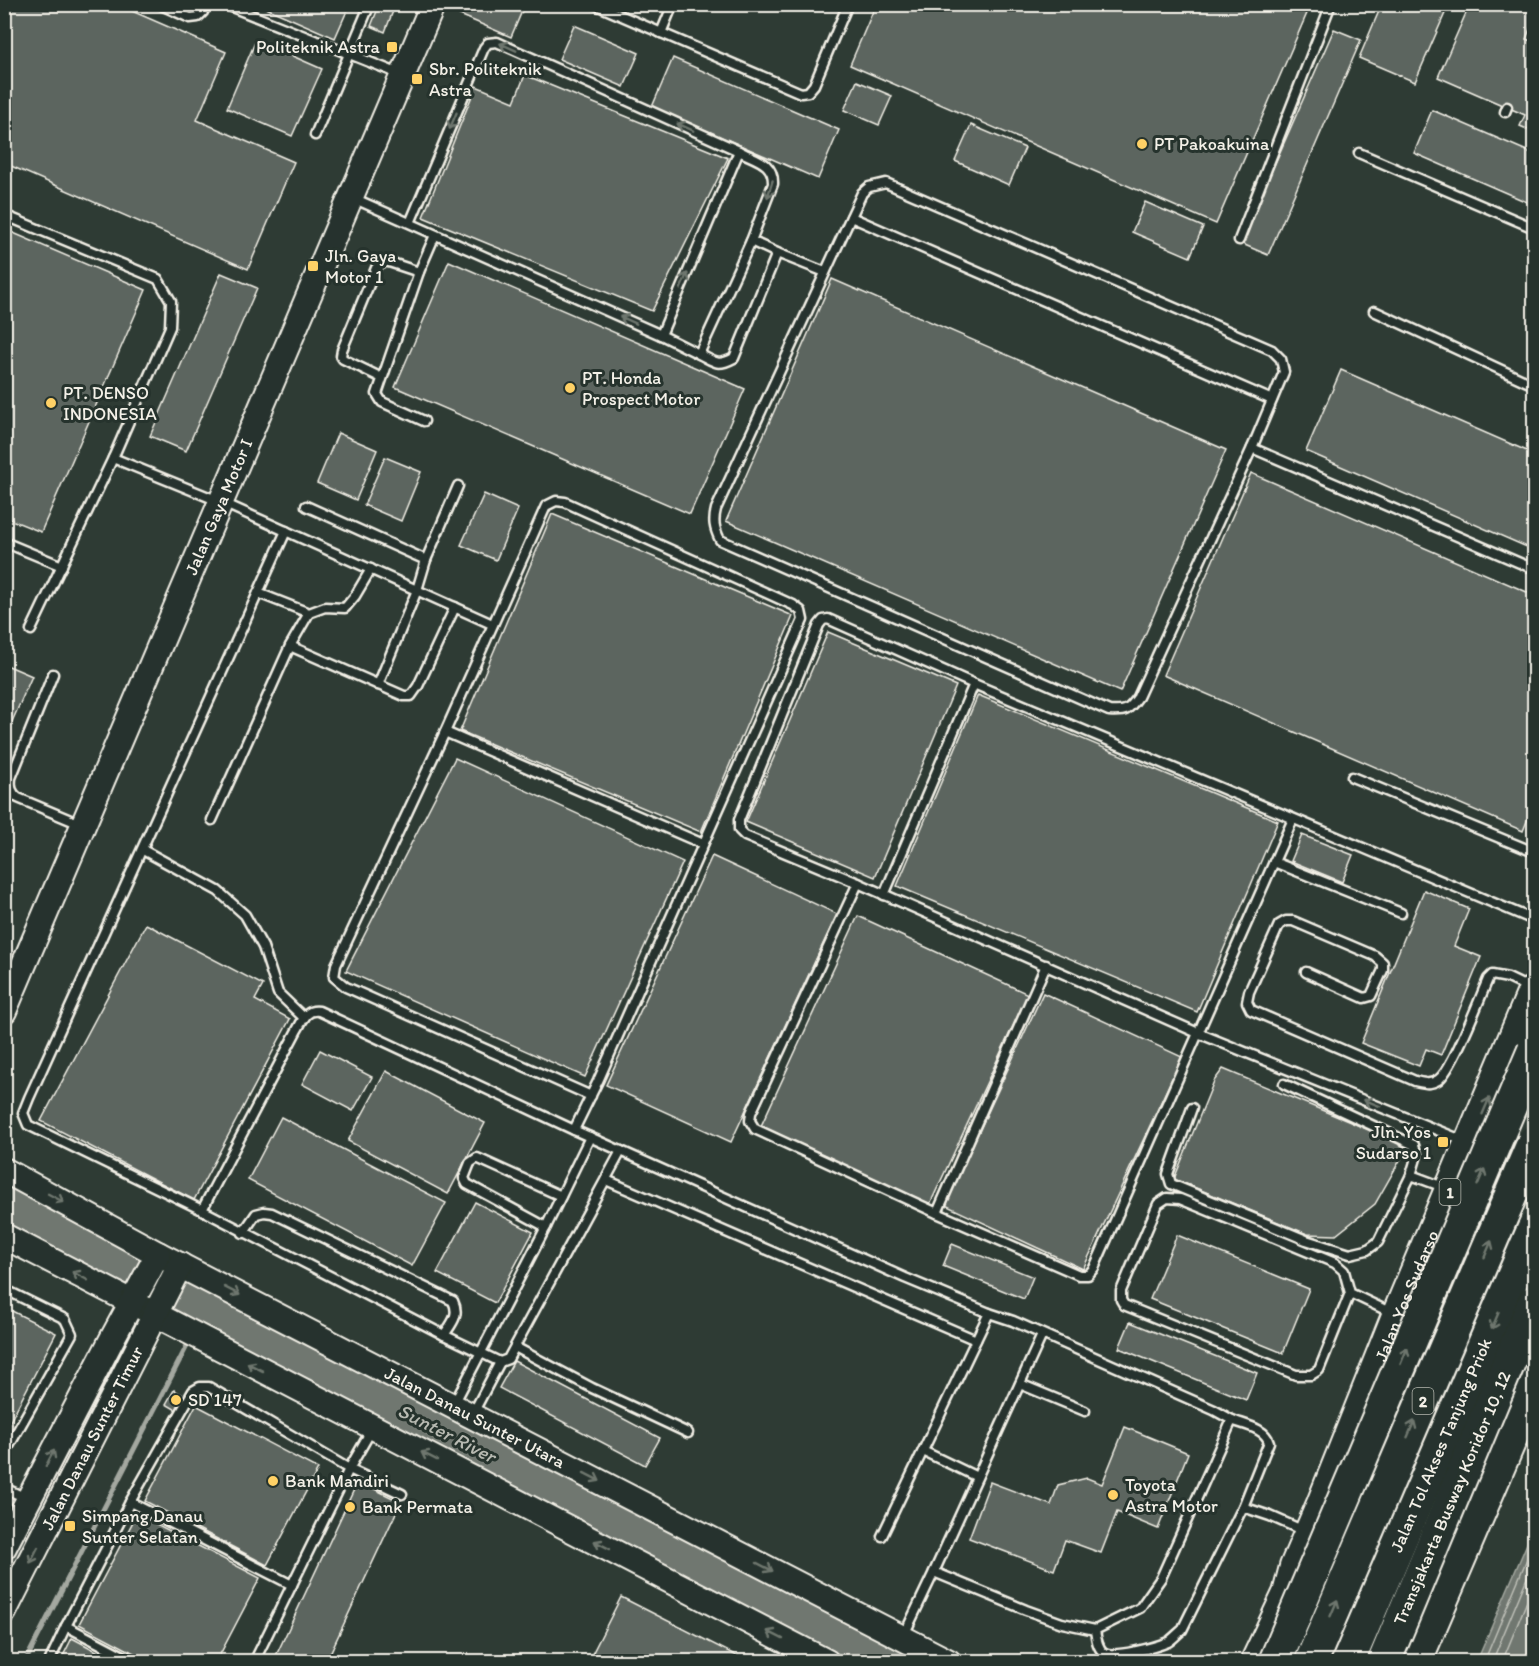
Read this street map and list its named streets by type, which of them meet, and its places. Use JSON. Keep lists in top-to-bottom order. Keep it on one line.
{"streets":{"highway":["1","Jalan Yos Sudarso","2","Jalan Tol Akses Tanjung Priok"],"main road":["Jalan Gaya Motor I","Jalan Danau Sunter Utara","Jalan Danau Sunter Timur"],"lane":["Transjakarta Busway Koridor 10, 12"]},"crossings":[["Jalan Danau Sunter Utara","Jalan Danau Sunter Timur"]],"water":["Sunter River"],"places":{"transit":["Politeknik Astra","Sbr. Politeknik Astra","Jln. Gaya Motor 1","Jln. Yos Sudarso 1","Simpang Danau Sunter Selatan"],"other":["PT Pakoakuina","PT. Honda Prospect Motor","PT. DENSO INDONESIA","SD 147","Bank Mandiri","Toyota Astra Motor","Bank Permata"]}}
